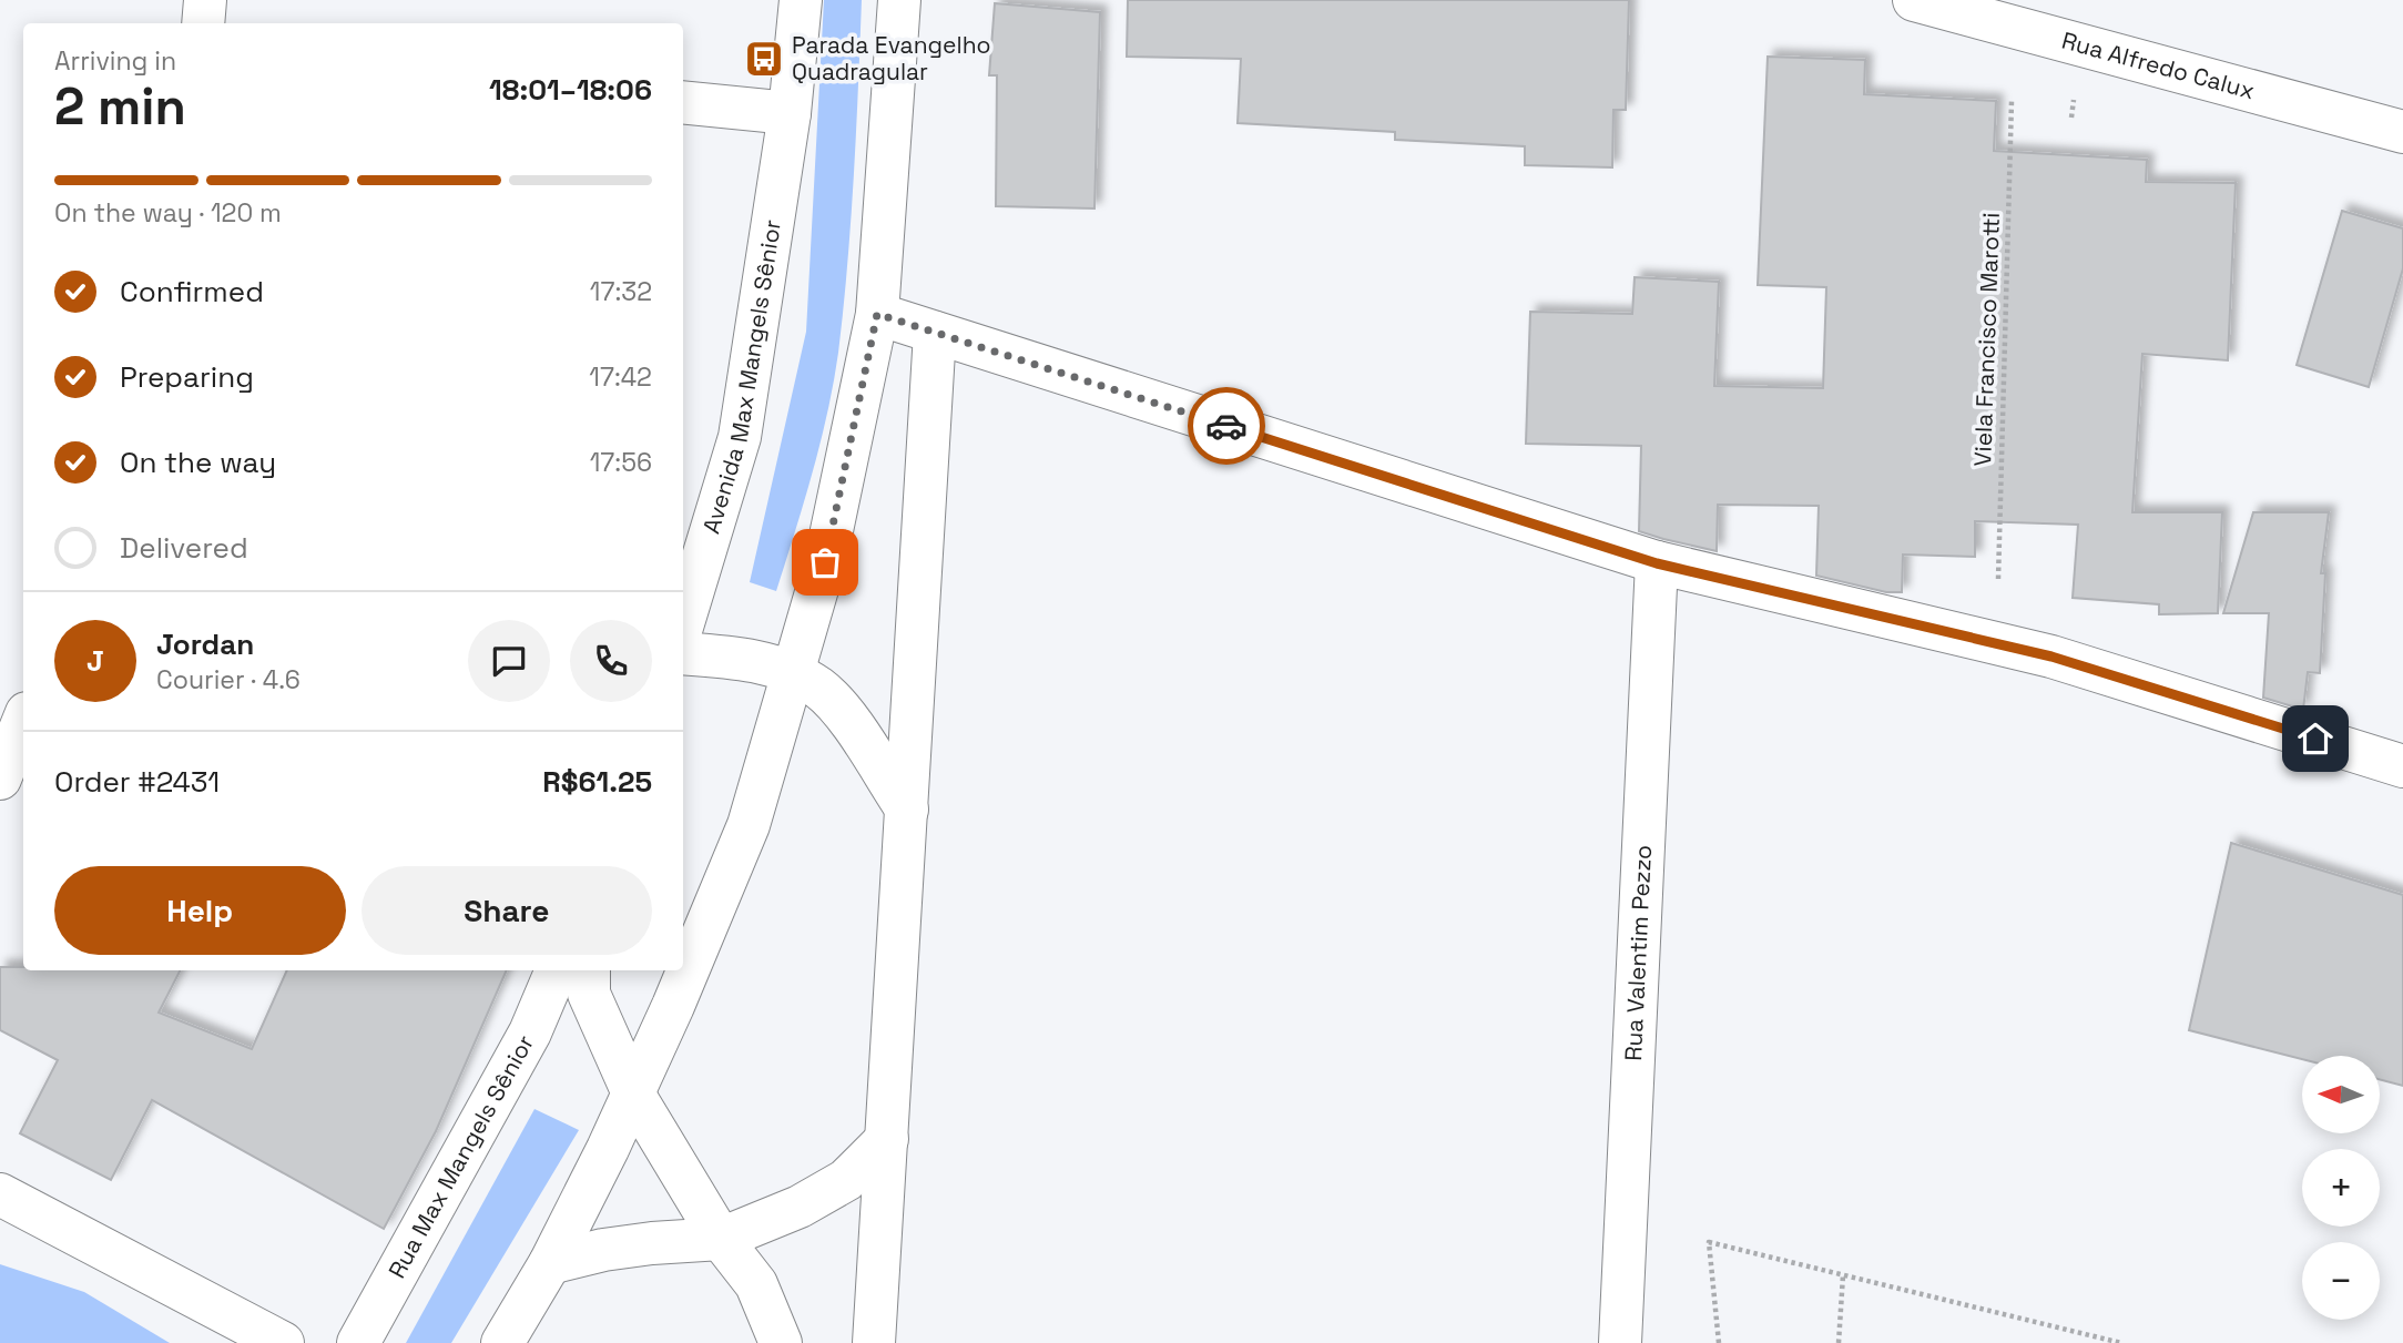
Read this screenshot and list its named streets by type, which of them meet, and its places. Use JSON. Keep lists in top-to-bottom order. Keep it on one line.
{"streets":{"street":["Rua Alfredo Calux","Avenida Max Mangels Sênior","Rua Valentim Pezzo","Rua Max Mangels Sênior"],"path":["Viela Francisco Marotti"]},"places":{"bus stop":["Parada Evangelho Quadragular"]},"north":"left","page":{"heading":["2 min","Arriving in","18:01–18:06"],"panel":["Jordan","Courier · 4.6","Order #2431","R$61.25"],"bar":"On the way · 120 m","list":[["Confirmed","17:32"],["Preparing","17:42"],["On the way","17:56"],"Delivered"],"round":"J","buttons":["Help","Share"],"map_buttons":["+","−"]}}
